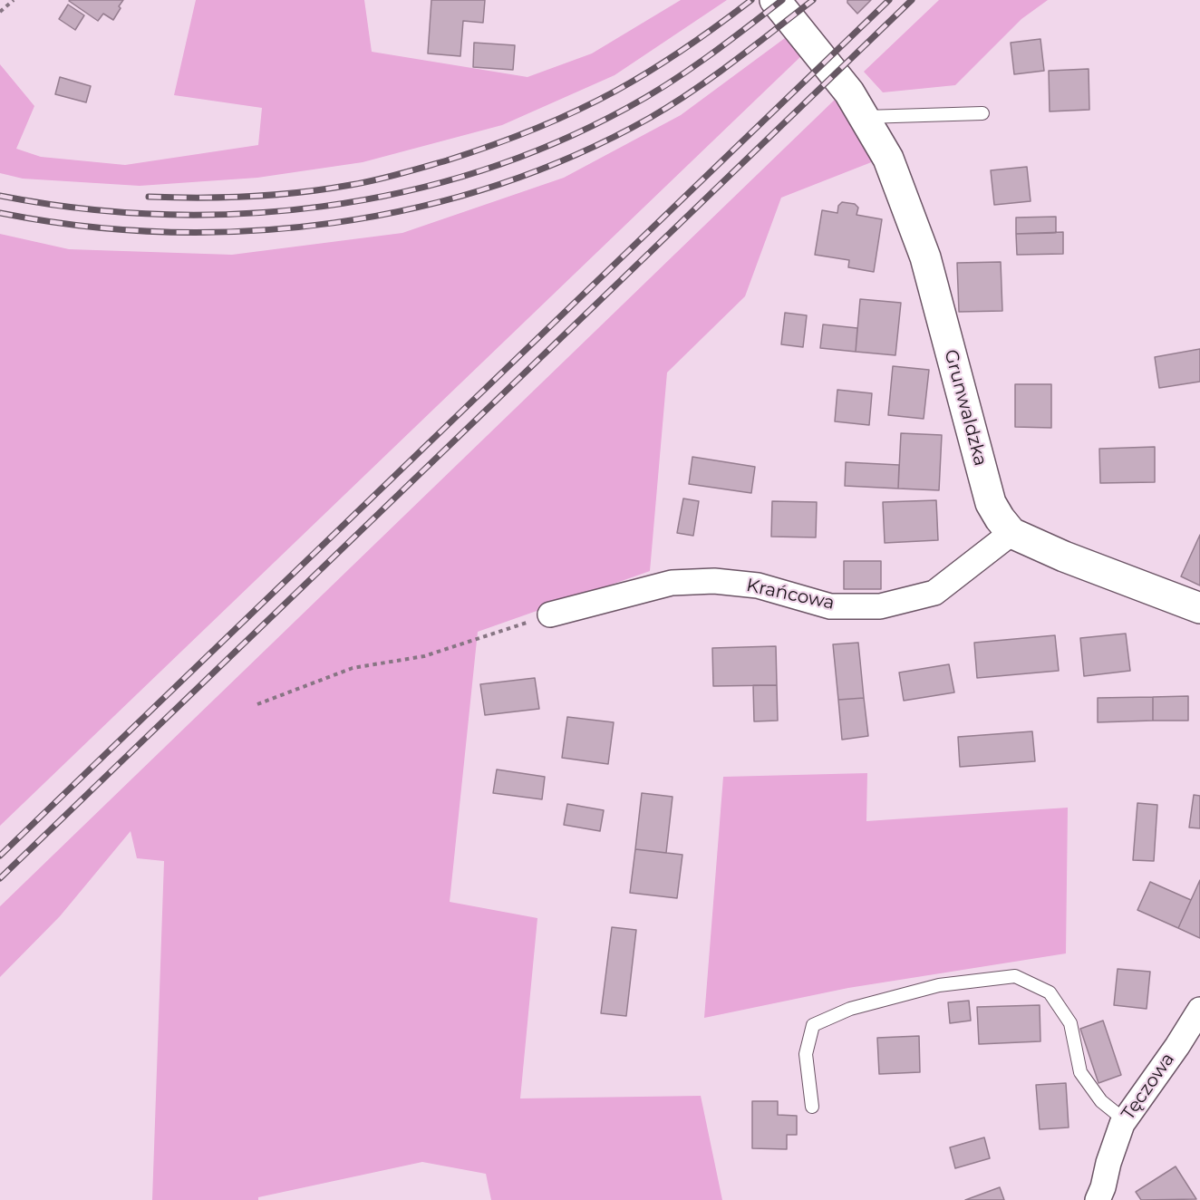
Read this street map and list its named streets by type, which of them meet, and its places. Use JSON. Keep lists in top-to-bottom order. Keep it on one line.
{"streets":{"street":["Grunwaldzka","Krańcowa","Tęczowa"]},"crossings":[["Grunwaldzka","Krańcowa"]]}
